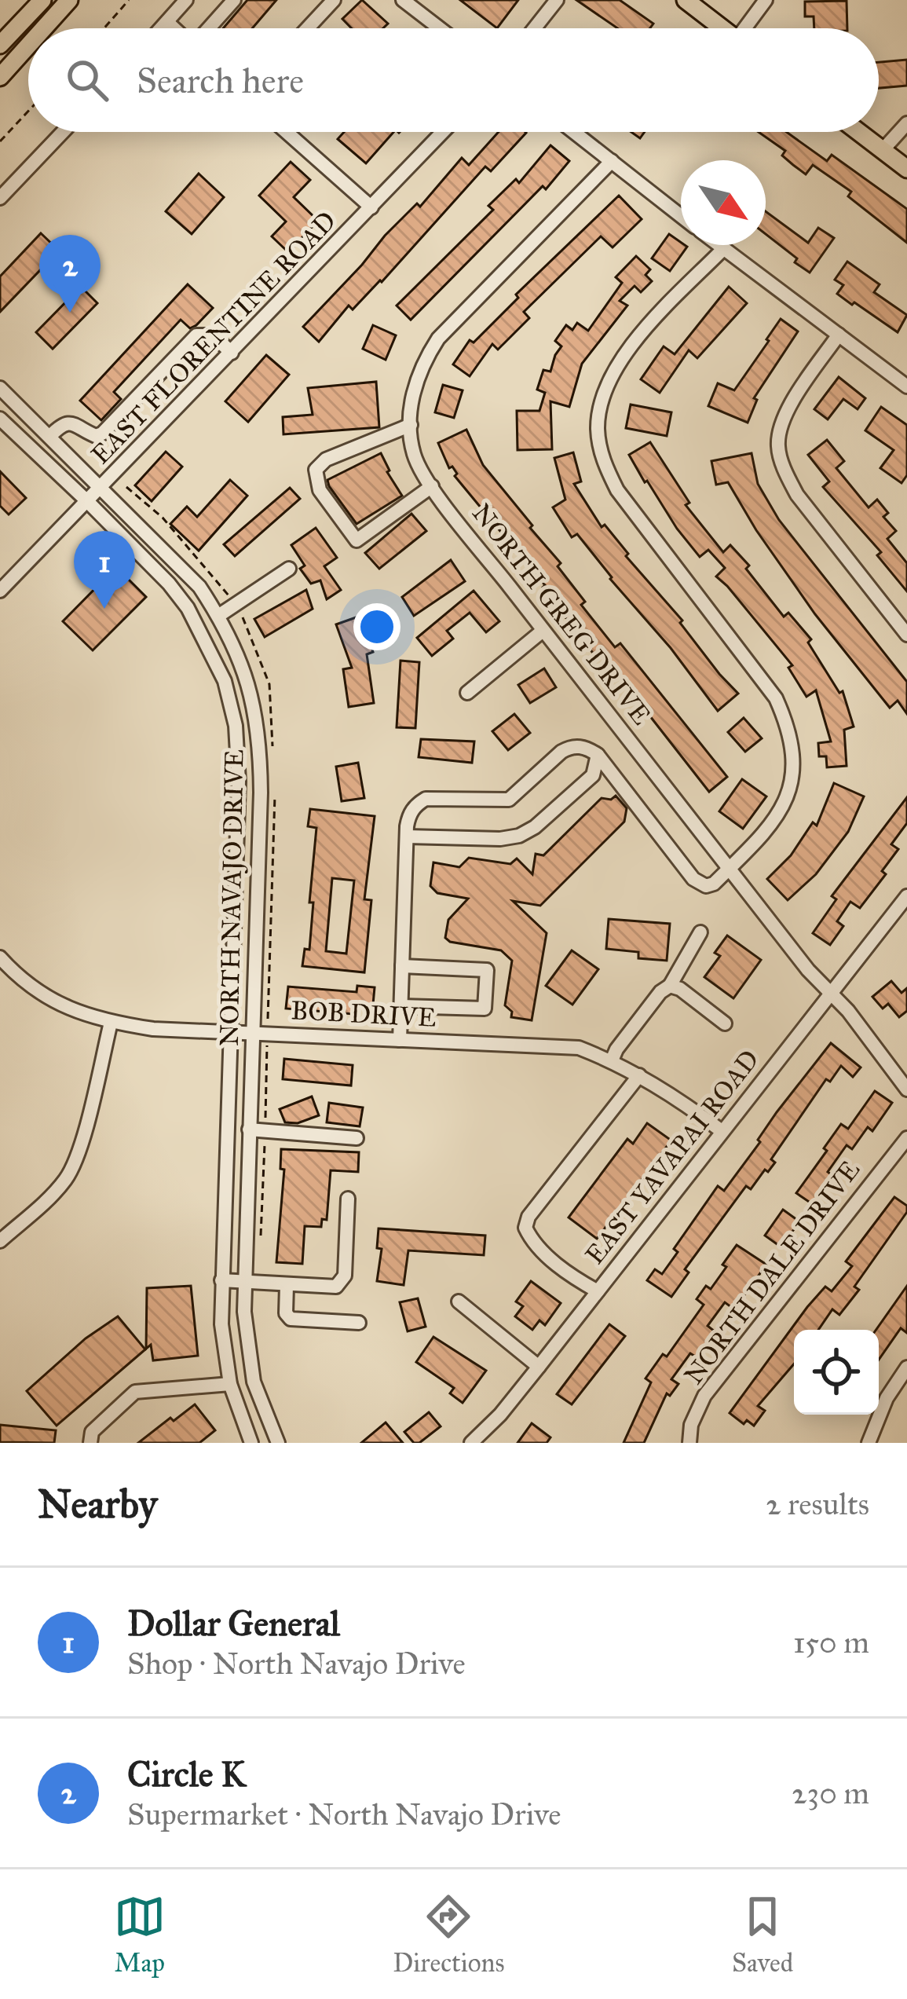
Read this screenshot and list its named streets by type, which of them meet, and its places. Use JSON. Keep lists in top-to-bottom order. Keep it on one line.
{"streets":{"street":["EAST FLORENTINE ROAD","NORTH GREG DRIVE","NORTH NAVAJO DRIVE","BOB DRIVE","EAST YAVAPAI ROAD","NORTH DALE DRIVE"]},"crossings":[["EAST FLORENTINE ROAD","NORTH NAVAJO DRIVE"],["NORTH GREG DRIVE","EAST YAVAPAI ROAD"],["NORTH NAVAJO DRIVE","BOB DRIVE"],["BOB DRIVE","EAST YAVAPAI ROAD"]],"north":"bottom right","page":{"search":"Search here","pins":["2","1"],"heading":["Nearby","2 results"],"list":[{"mark":"1","name":"Dollar General","note":"Shop · North Navajo Drive","value":"150 m"},{"mark":"2","name":"Circle K","note":"Supermarket · North Navajo Drive","value":"230 m"}],"nav":["Map","Directions","Saved"]}}
